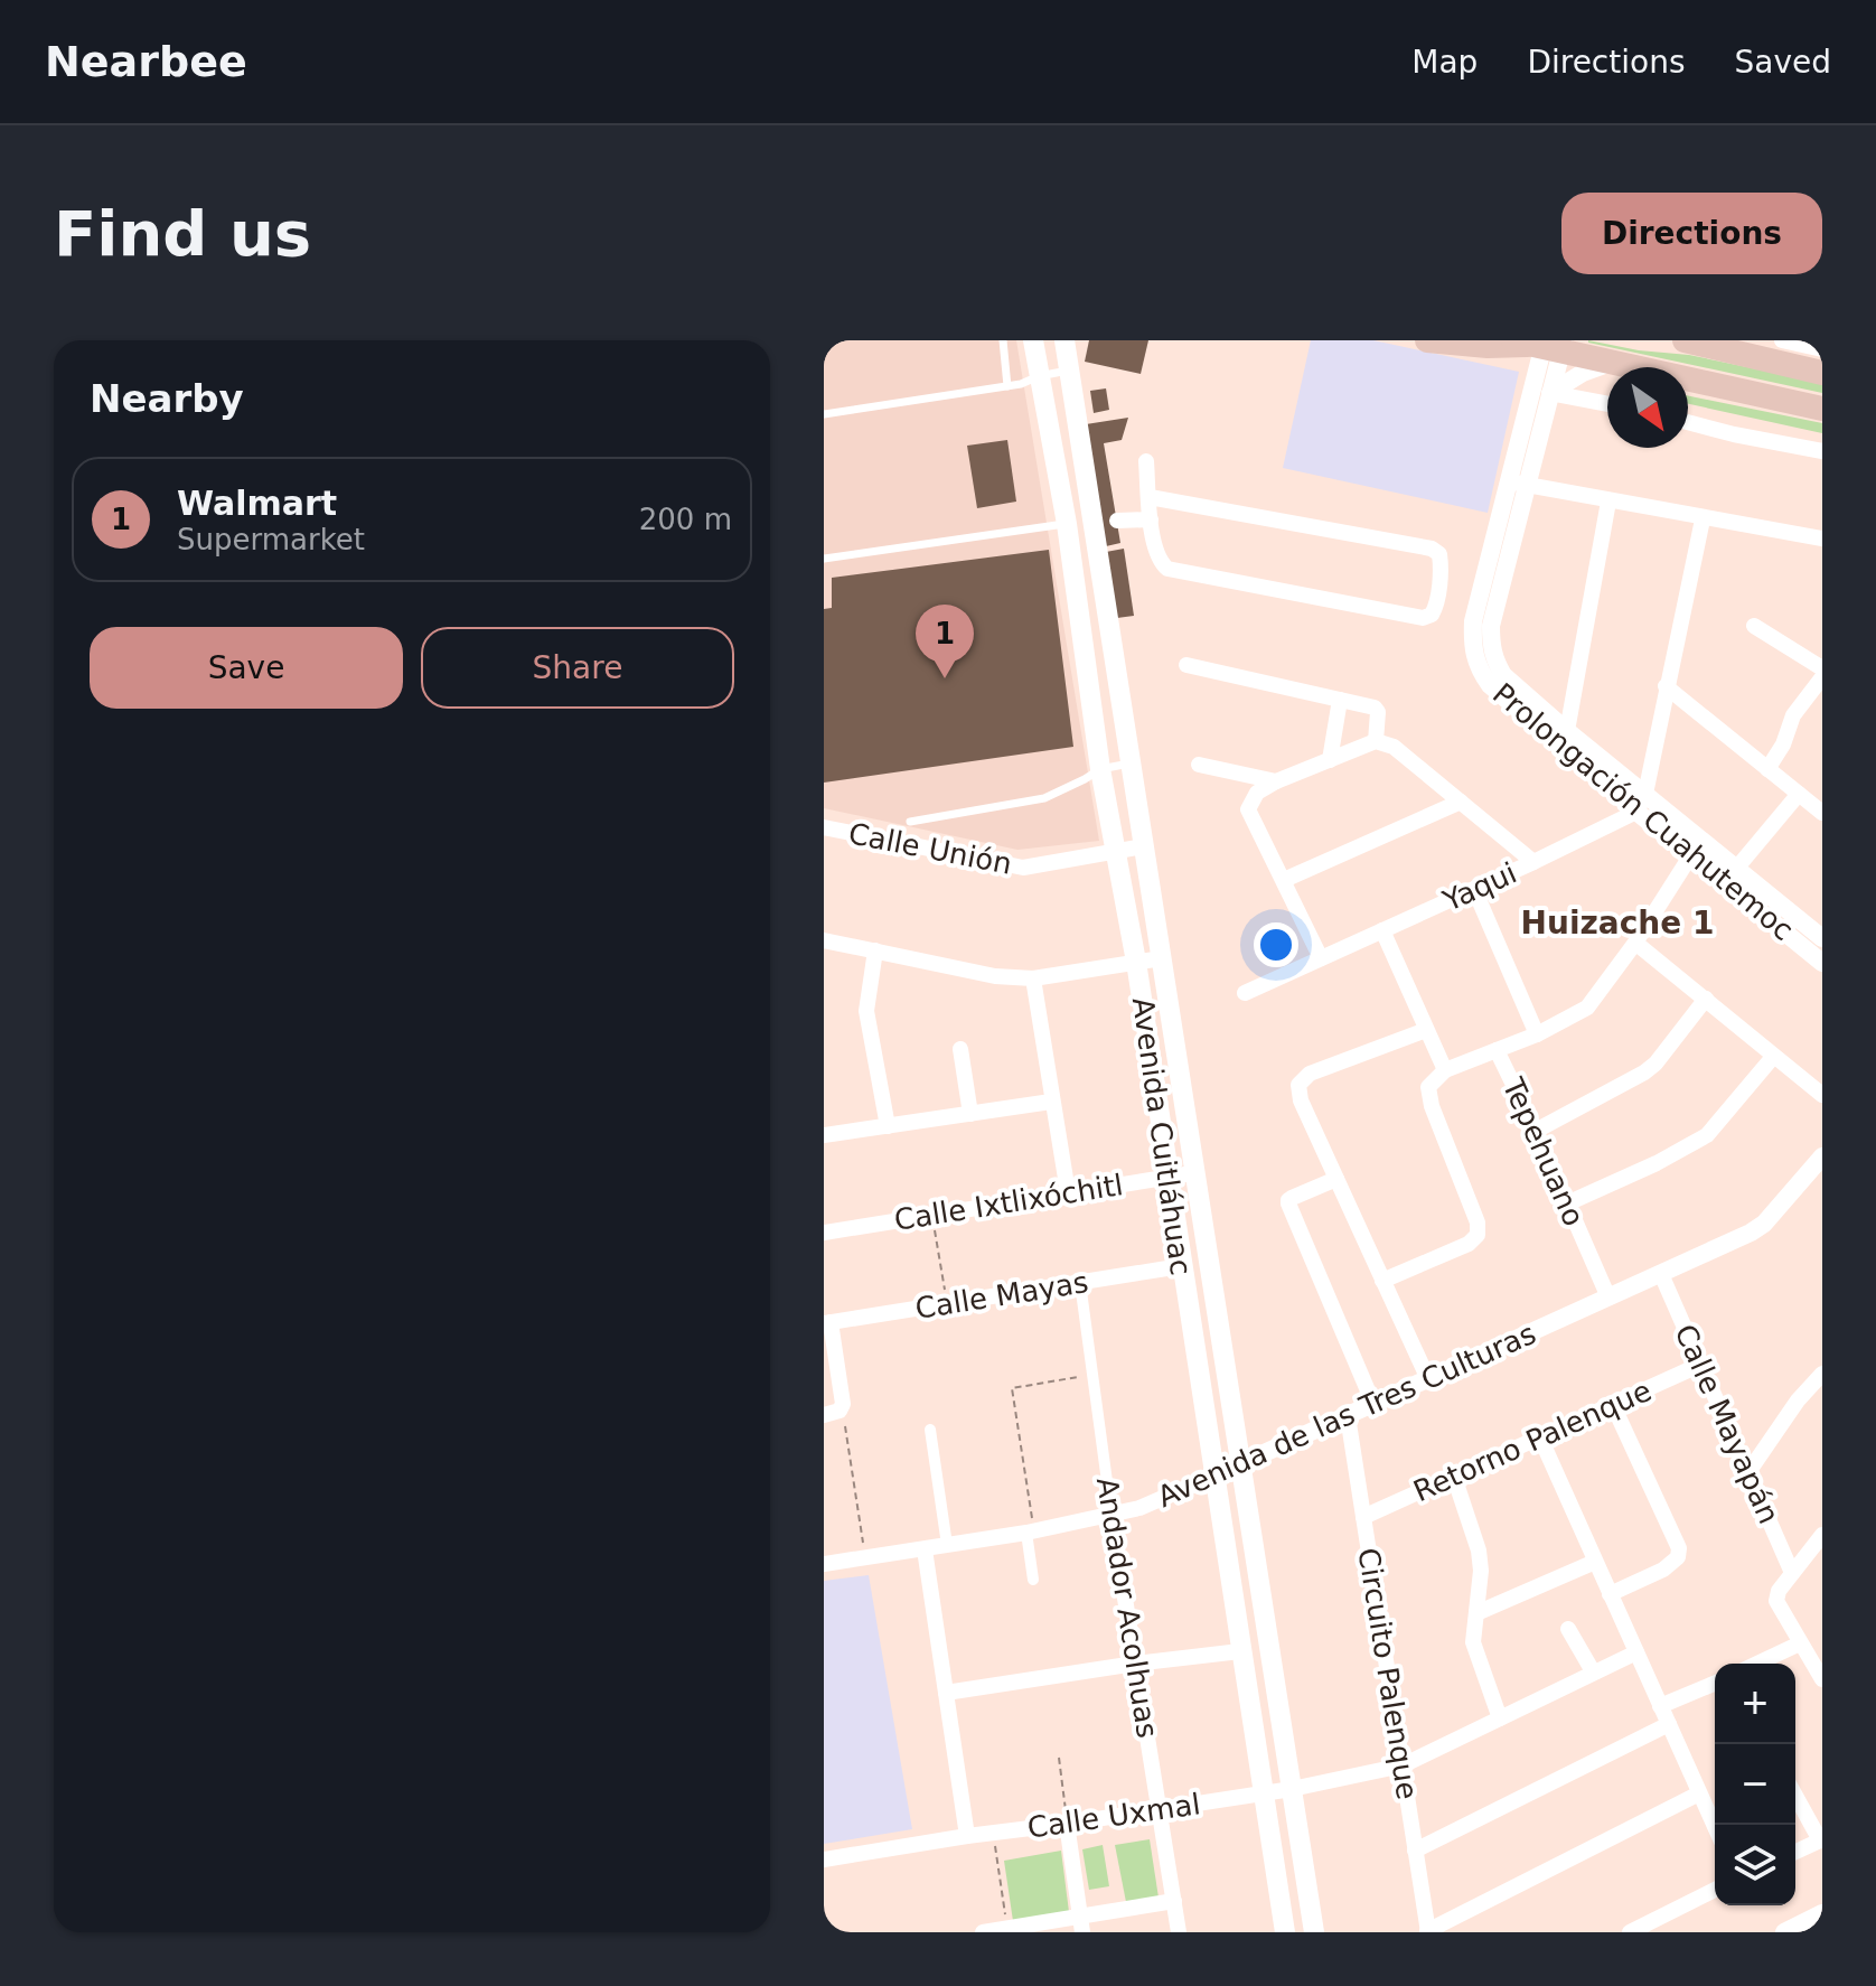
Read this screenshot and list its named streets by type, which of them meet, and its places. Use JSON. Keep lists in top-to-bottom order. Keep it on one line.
{"streets":{"main road":["Avenida Cuitláhuac"],"street":["Prolongación Cuahutemoc","Calle Unión","Yaqui","Tepehuano","Calle Ixtlixóchitl","Calle Mayas","Avenida de las Tres Culturas","Calle Mayapán","Retorno Palenque","Andador Acolhuas","Circuito Palenque","Calle Uxmal"]},"crossings":[["Prolongación Cuahutemoc","Yaqui"],["Prolongación Cuahutemoc","Tepehuano"],["Calle Unión","Avenida Cuitláhuac"],["Avenida Cuitláhuac","Calle Ixtlixóchitl"],["Avenida Cuitláhuac","Calle Mayas"],["Avenida Cuitláhuac","Avenida de las Tres Culturas"],["Avenida Cuitláhuac","Calle Uxmal"],["Tepehuano","Avenida de las Tres Culturas"],["Calle Mayas","Andador Acolhuas"],["Avenida de las Tres Culturas","Calle Mayapán"],["Avenida de las Tres Culturas","Andador Acolhuas"],["Avenida de las Tres Culturas","Circuito Palenque"],["Calle Mayapán","Retorno Palenque"],["Retorno Palenque","Circuito Palenque"],["Andador Acolhuas","Calle Uxmal"],["Circuito Palenque","Calle Uxmal"]],"districts":["Huizache 1"],"north":"bottom right","page":{"header":"Nearbee","nav":["Map","Directions","Saved"],"buttons":["Directions",["Save","Share"]],"title":"Find us","heading":"Nearby","list":[{"mark":"1","name":"Walmart","note":"Supermarket","value":"200 m"}],"pins":"1","map_buttons":["+","−"]}}
